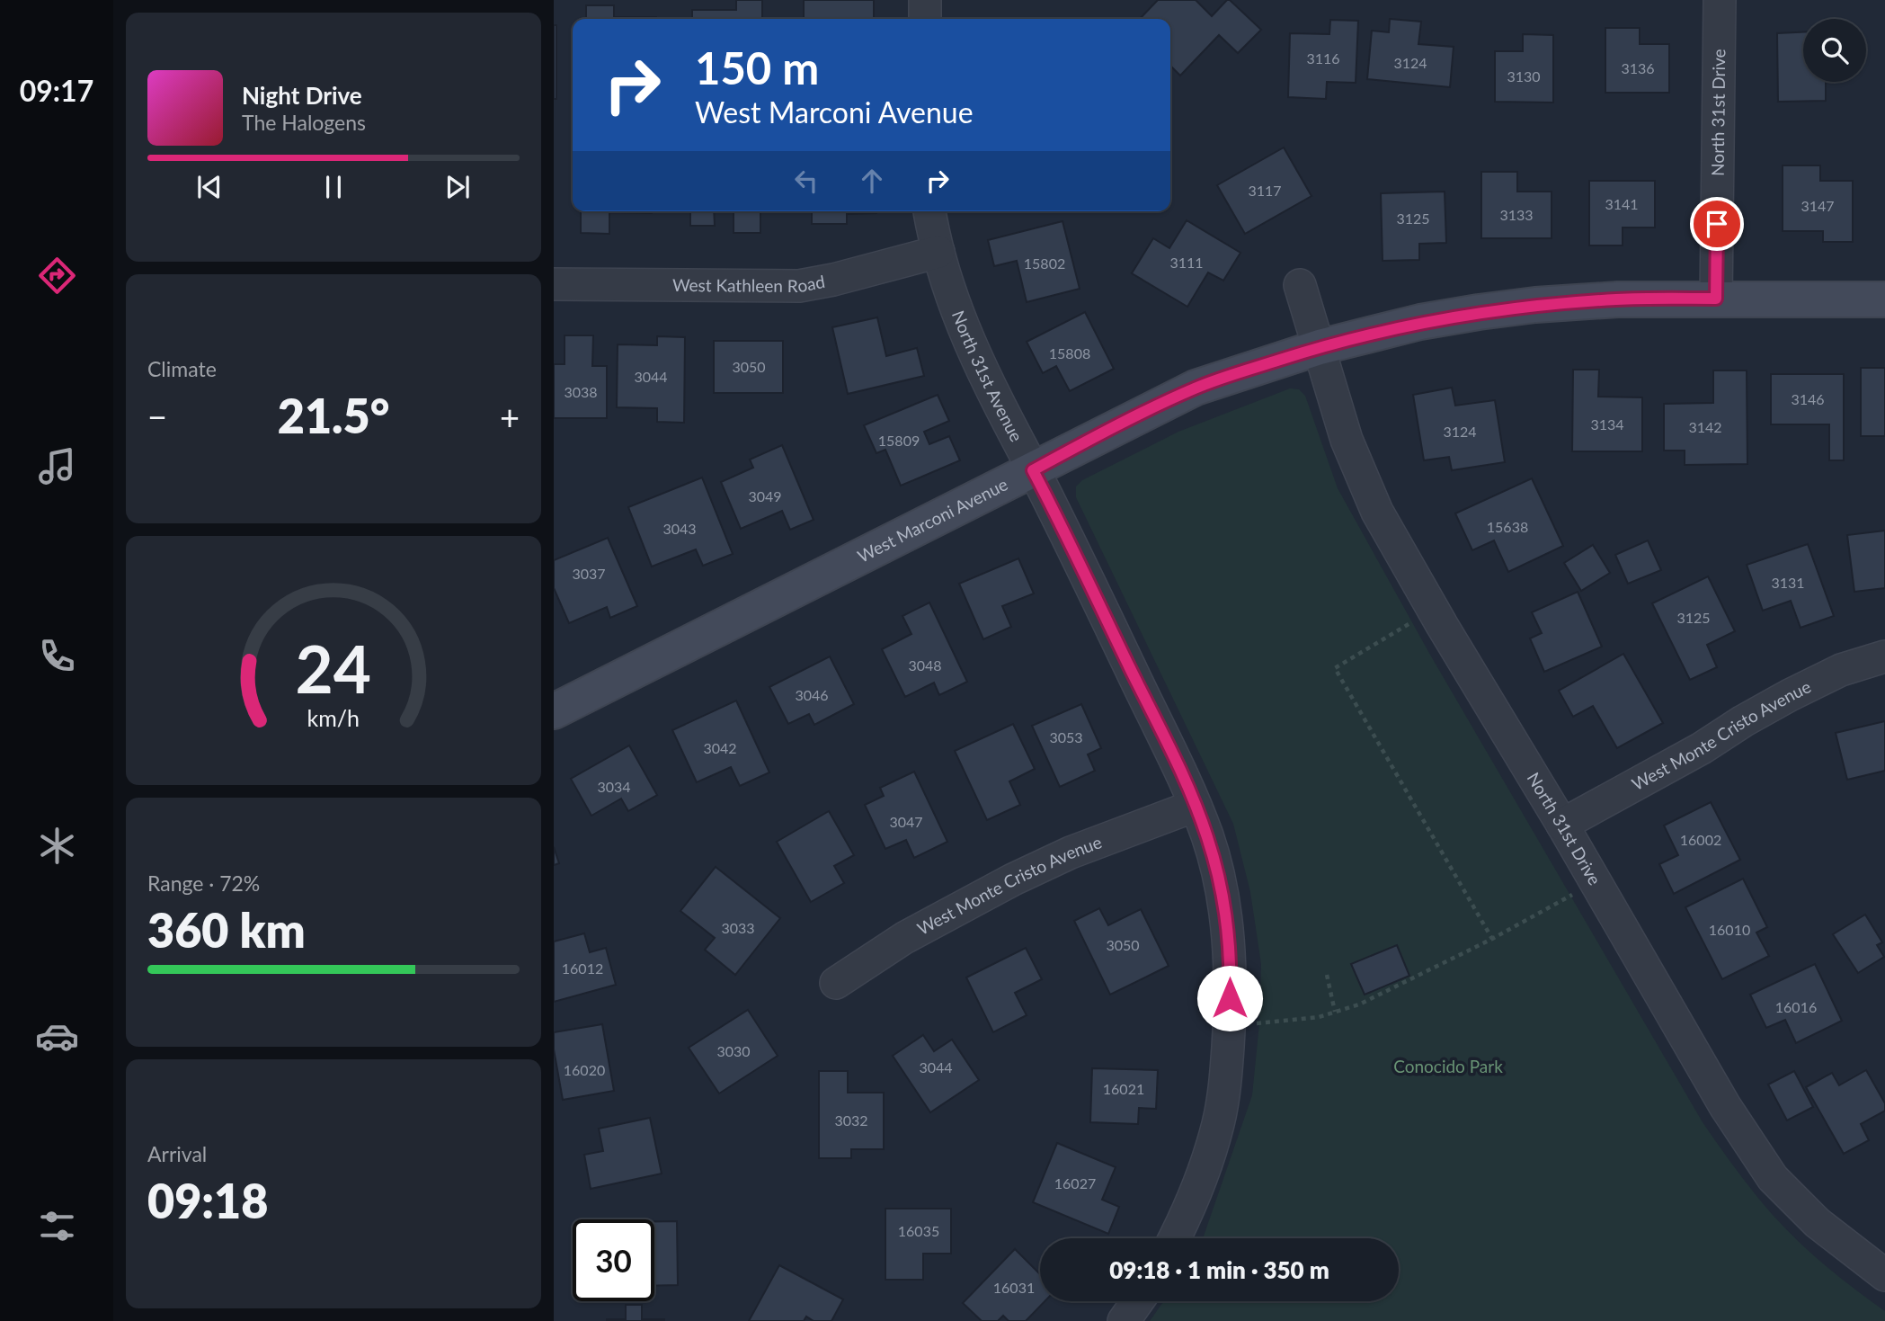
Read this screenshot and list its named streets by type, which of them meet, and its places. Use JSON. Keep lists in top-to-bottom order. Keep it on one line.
{"streets":{"street":["North 31st Drive","West Kathleen Road","North 31st Avenue","West Marconi Avenue","West Monte Cristo Avenue"]},"crossings":[["North 31st Drive","West Marconi Avenue"],["North 31st Drive","West Monte Cristo Avenue"],["West Kathleen Road","North 31st Avenue"],["North 31st Avenue","West Marconi Avenue"],["North 31st Avenue","West Monte Cristo Avenue"]],"parks":["Conocido Park"],"house_numbers":["3116","3124","3136","3130","3117","3141","3147","3133","3125","3111","15802","15808","3050","3044","3038","3146","3134","3142","3124","15809","3049","15638","3043","3037","3131","3125","3048","3046","3053","3042","3034","3047","16002","3033","16010","3050","16012","16016","3030","3044","16020","16021","3032","16027","16035","16031"],"page":{"tabs":"09:17","turn":["150 m","West Marconi Avenue"],"song":["Night Drive","The Halogens"],"tile":["Climate",["Range · 72%","360 km"],["Arrival","09:18"]],"heat":["−","21.5°","+"],"limit":"30","trip":"09:18 · 1 min · 350 m","gauge":["24","km/h"]}}
